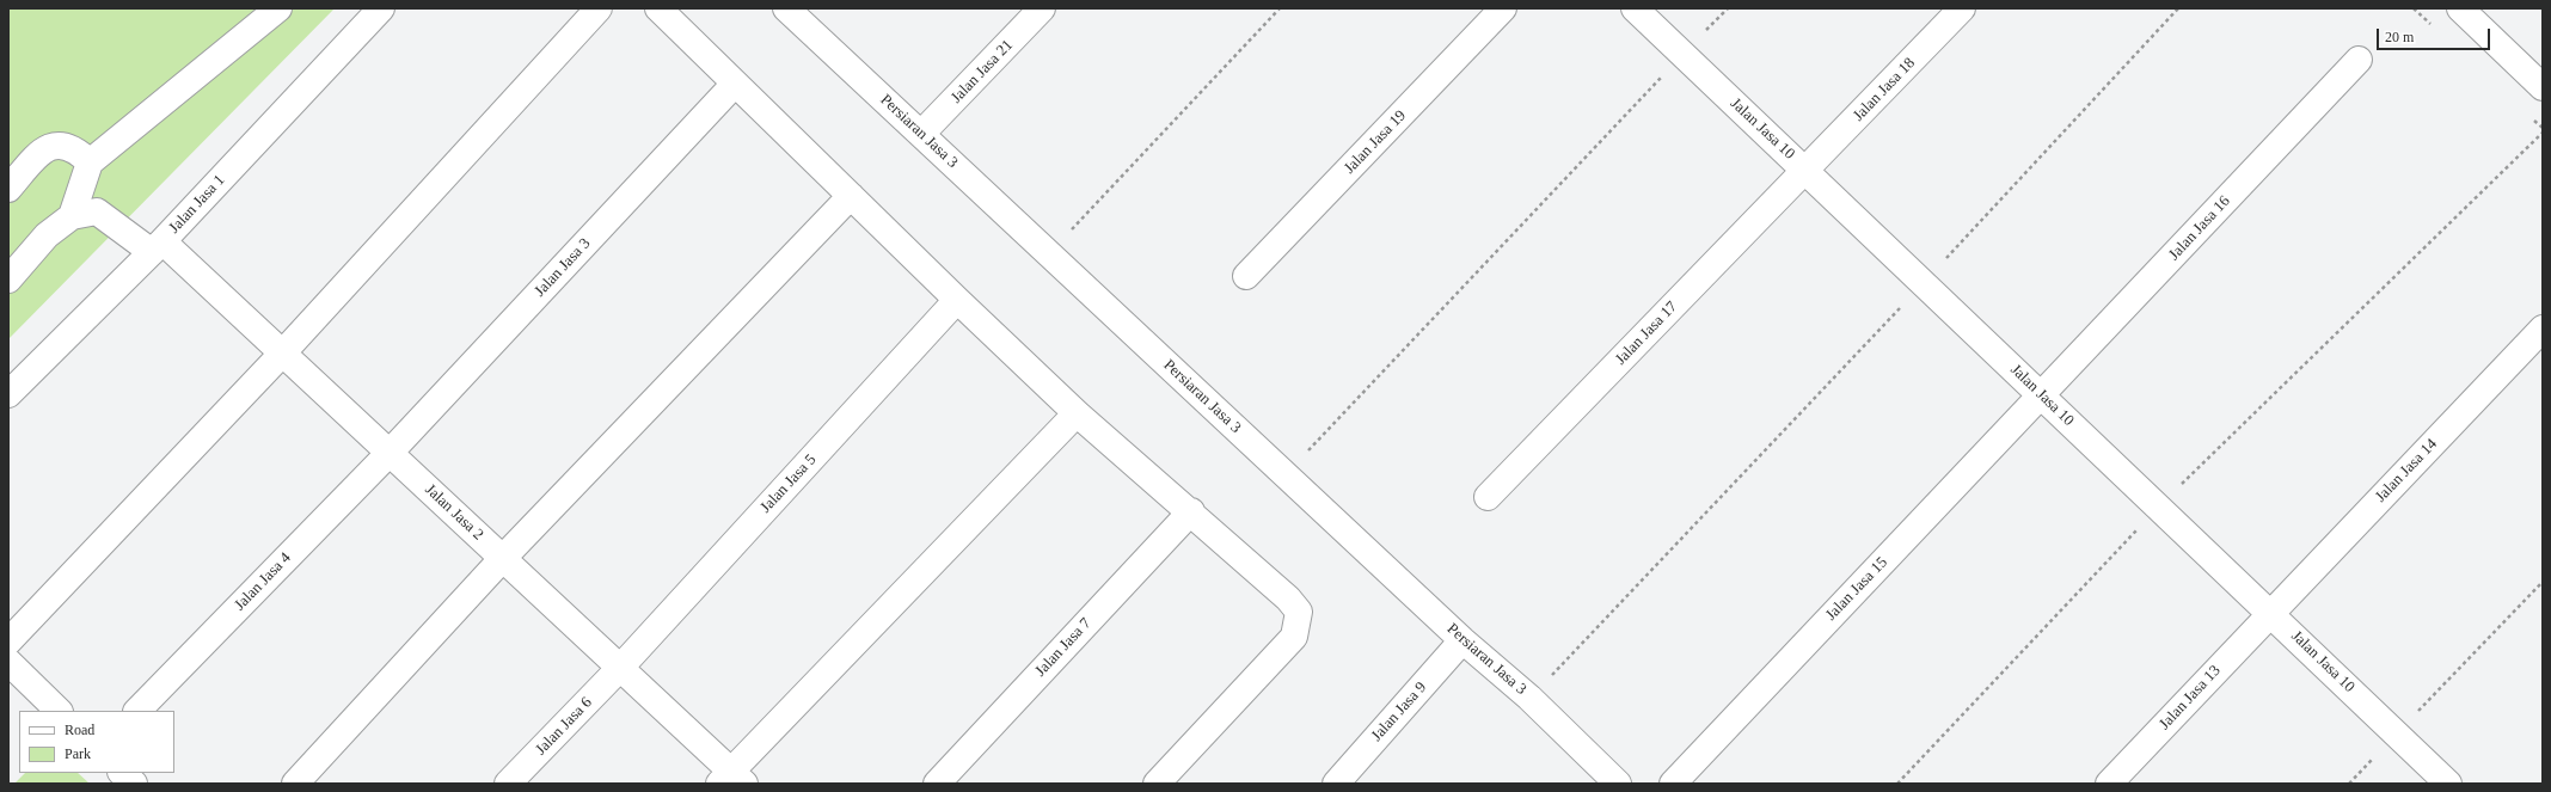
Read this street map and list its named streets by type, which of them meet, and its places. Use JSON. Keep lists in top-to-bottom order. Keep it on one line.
{"streets":{"street":["Jalan Jasa 21","Jalan Jasa 18","Jalan Jasa 10","Persiaran Jasa 3","Jalan Jasa 19","Jalan Jasa 1","Jalan Jasa 16","Jalan Jasa 3","Jalan Jasa 17","Jalan Jasa 14","Jalan Jasa 5","Jalan Jasa 2","Jalan Jasa 4","Jalan Jasa 15","Jalan Jasa 7","Jalan Jasa 13","Jalan Jasa 9","Jalan Jasa 6"]},"crossings":[["Jalan Jasa 21","Persiaran Jasa 3"],["Jalan Jasa 18","Jalan Jasa 10"],["Jalan Jasa 18","Jalan Jasa 17"],["Jalan Jasa 10","Jalan Jasa 16"],["Jalan Jasa 10","Jalan Jasa 17"],["Jalan Jasa 10","Jalan Jasa 14"],["Jalan Jasa 10","Jalan Jasa 15"],["Jalan Jasa 10","Jalan Jasa 13"],["Persiaran Jasa 3","Jalan Jasa 9"],["Jalan Jasa 1","Jalan Jasa 2"],["Jalan Jasa 16","Jalan Jasa 15"],["Jalan Jasa 3","Jalan Jasa 2"],["Jalan Jasa 3","Jalan Jasa 4"],["Jalan Jasa 14","Jalan Jasa 13"],["Jalan Jasa 5","Jalan Jasa 2"],["Jalan Jasa 5","Jalan Jasa 6"],["Jalan Jasa 2","Jalan Jasa 4"],["Jalan Jasa 2","Jalan Jasa 6"]],"legend":["Road","Park"],"scale_bar":"20 m"}
